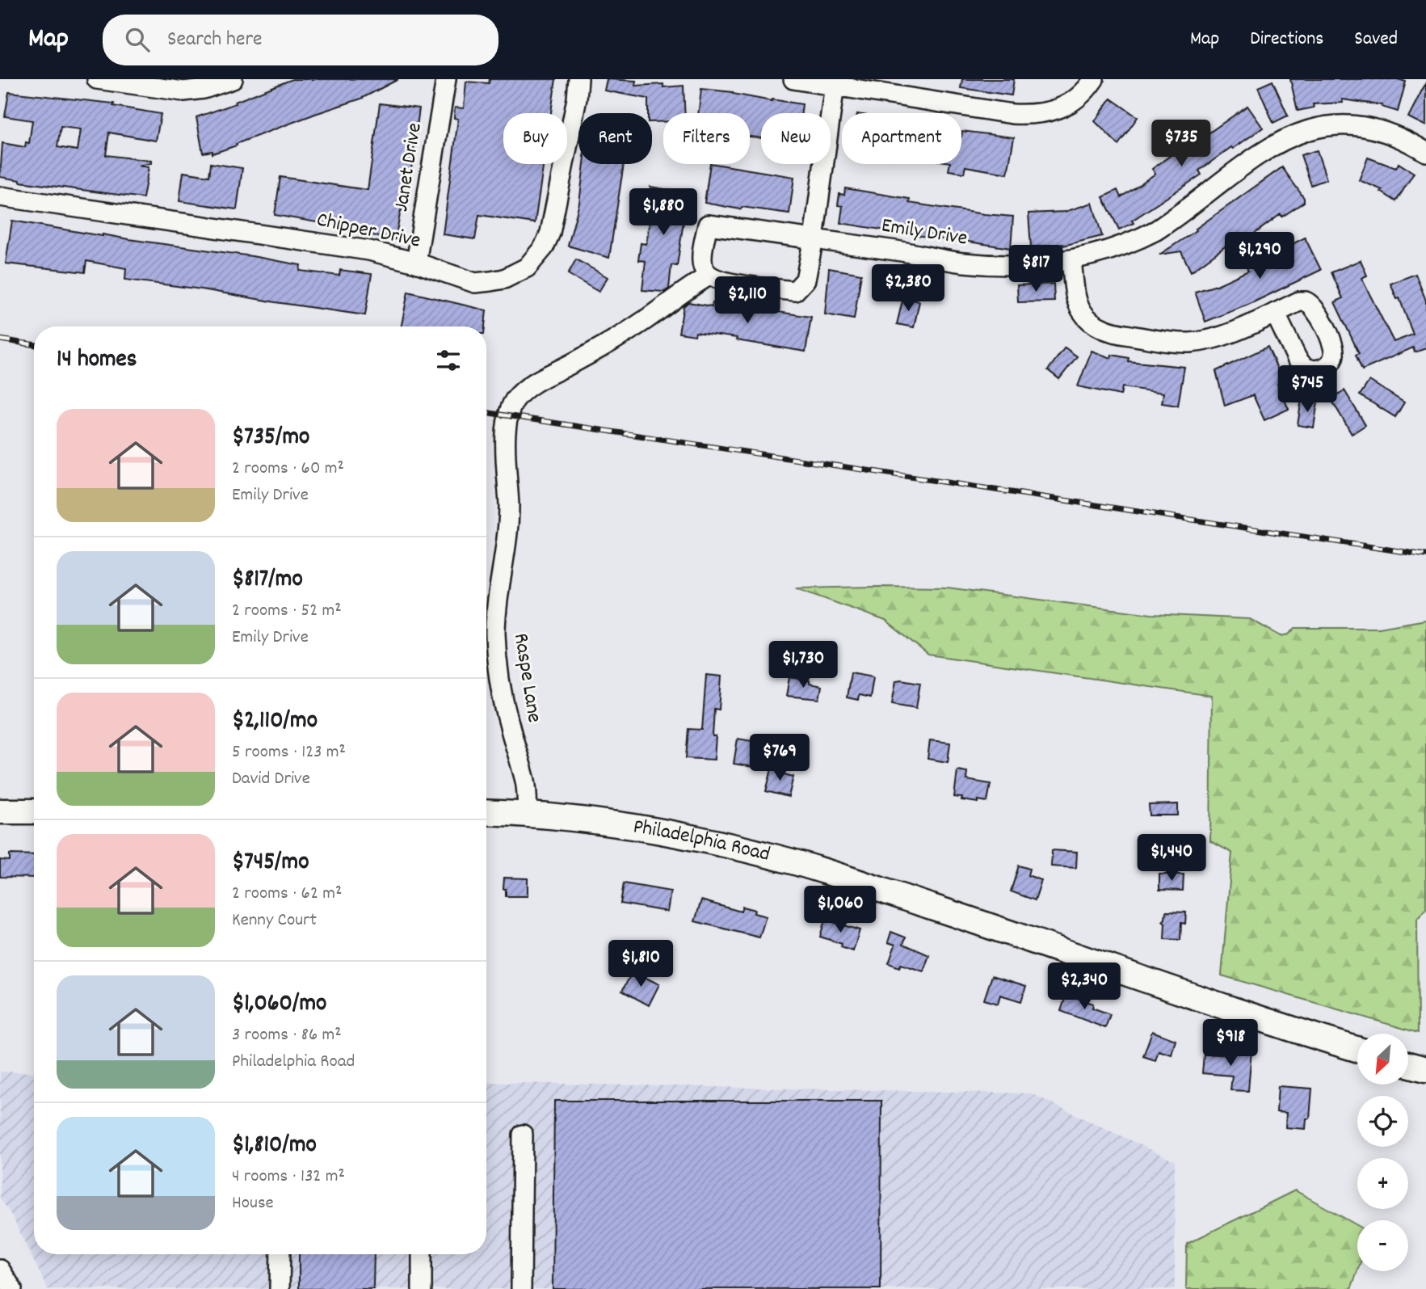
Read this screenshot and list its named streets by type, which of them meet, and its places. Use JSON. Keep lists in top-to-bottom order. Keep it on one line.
{"streets":{"main road":["Philadelphia Road"],"street":["Janet Drive","Chipper Drive","Emily Drive","Raspe Lane"]},"crossings":[["Janet Drive","Chipper Drive"],["Emily Drive","Raspe Lane"],["Raspe Lane","Philadelphia Road"]],"north":"bottom left","page":{"header":"Map","search":"Search here","nav":["Map","Directions","Saved"],"chip":["Buy","Rent","Filters","New","Apartment"],"price":["$735","$1,880","$1,290","$817","$2,380","$2,110","$745","$1,730","$769","$1,440","$1,060","$1,810","$2,340","$918"],"heading":"14 homes","list":[{"name":"$735/mo","note":"2 rooms · 60 m² · Emily Drive"},{"name":"$817/mo","note":"2 rooms · 52 m² · Emily Drive"},{"name":"$2,110/mo","note":"5 rooms · 123 m² · David Drive"},{"name":"$745/mo","note":"2 rooms · 62 m² · Kenny Court"},{"name":"$1,060/mo","note":"3 rooms · 86 m² · Philadelphia Road"},{"name":"$1,810/mo","note":"4 rooms · 132 m² · House"}],"map_buttons":["+","−"]}}
